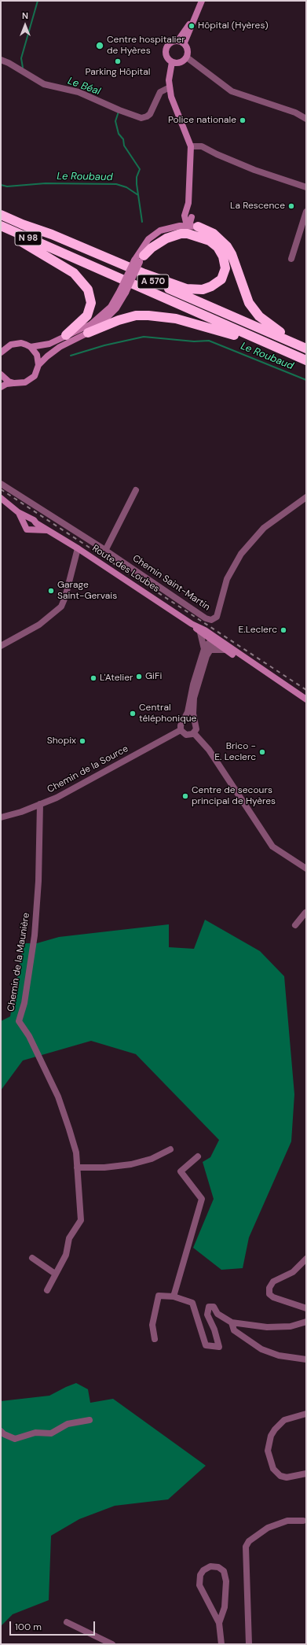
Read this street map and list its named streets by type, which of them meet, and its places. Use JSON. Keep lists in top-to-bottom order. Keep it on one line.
{"streets":{"highway":["N 98","A 570"],"main road":["Route des Loubes"],"street":["Chemin Saint-Martin","Chemin de la Source","Chemin de la Maunière"]},"crossings":[["Chemin de la Source","Chemin de la Maunière"]],"water":["Le Béal","Le Roubaud"],"places":["Hôpital (Hyères)","Centre hospitalier de Hyères","Parking Hôpital","Police nationale","La Rescence","Garage Saint-Gervais","E.Leclerc","GiFi","L'Atelier","Central téléphonique","Shopix","Brico - E. Leclerc","Centre de secours principal de Hyères"],"scale_bar":"100 m","north":"top"}
